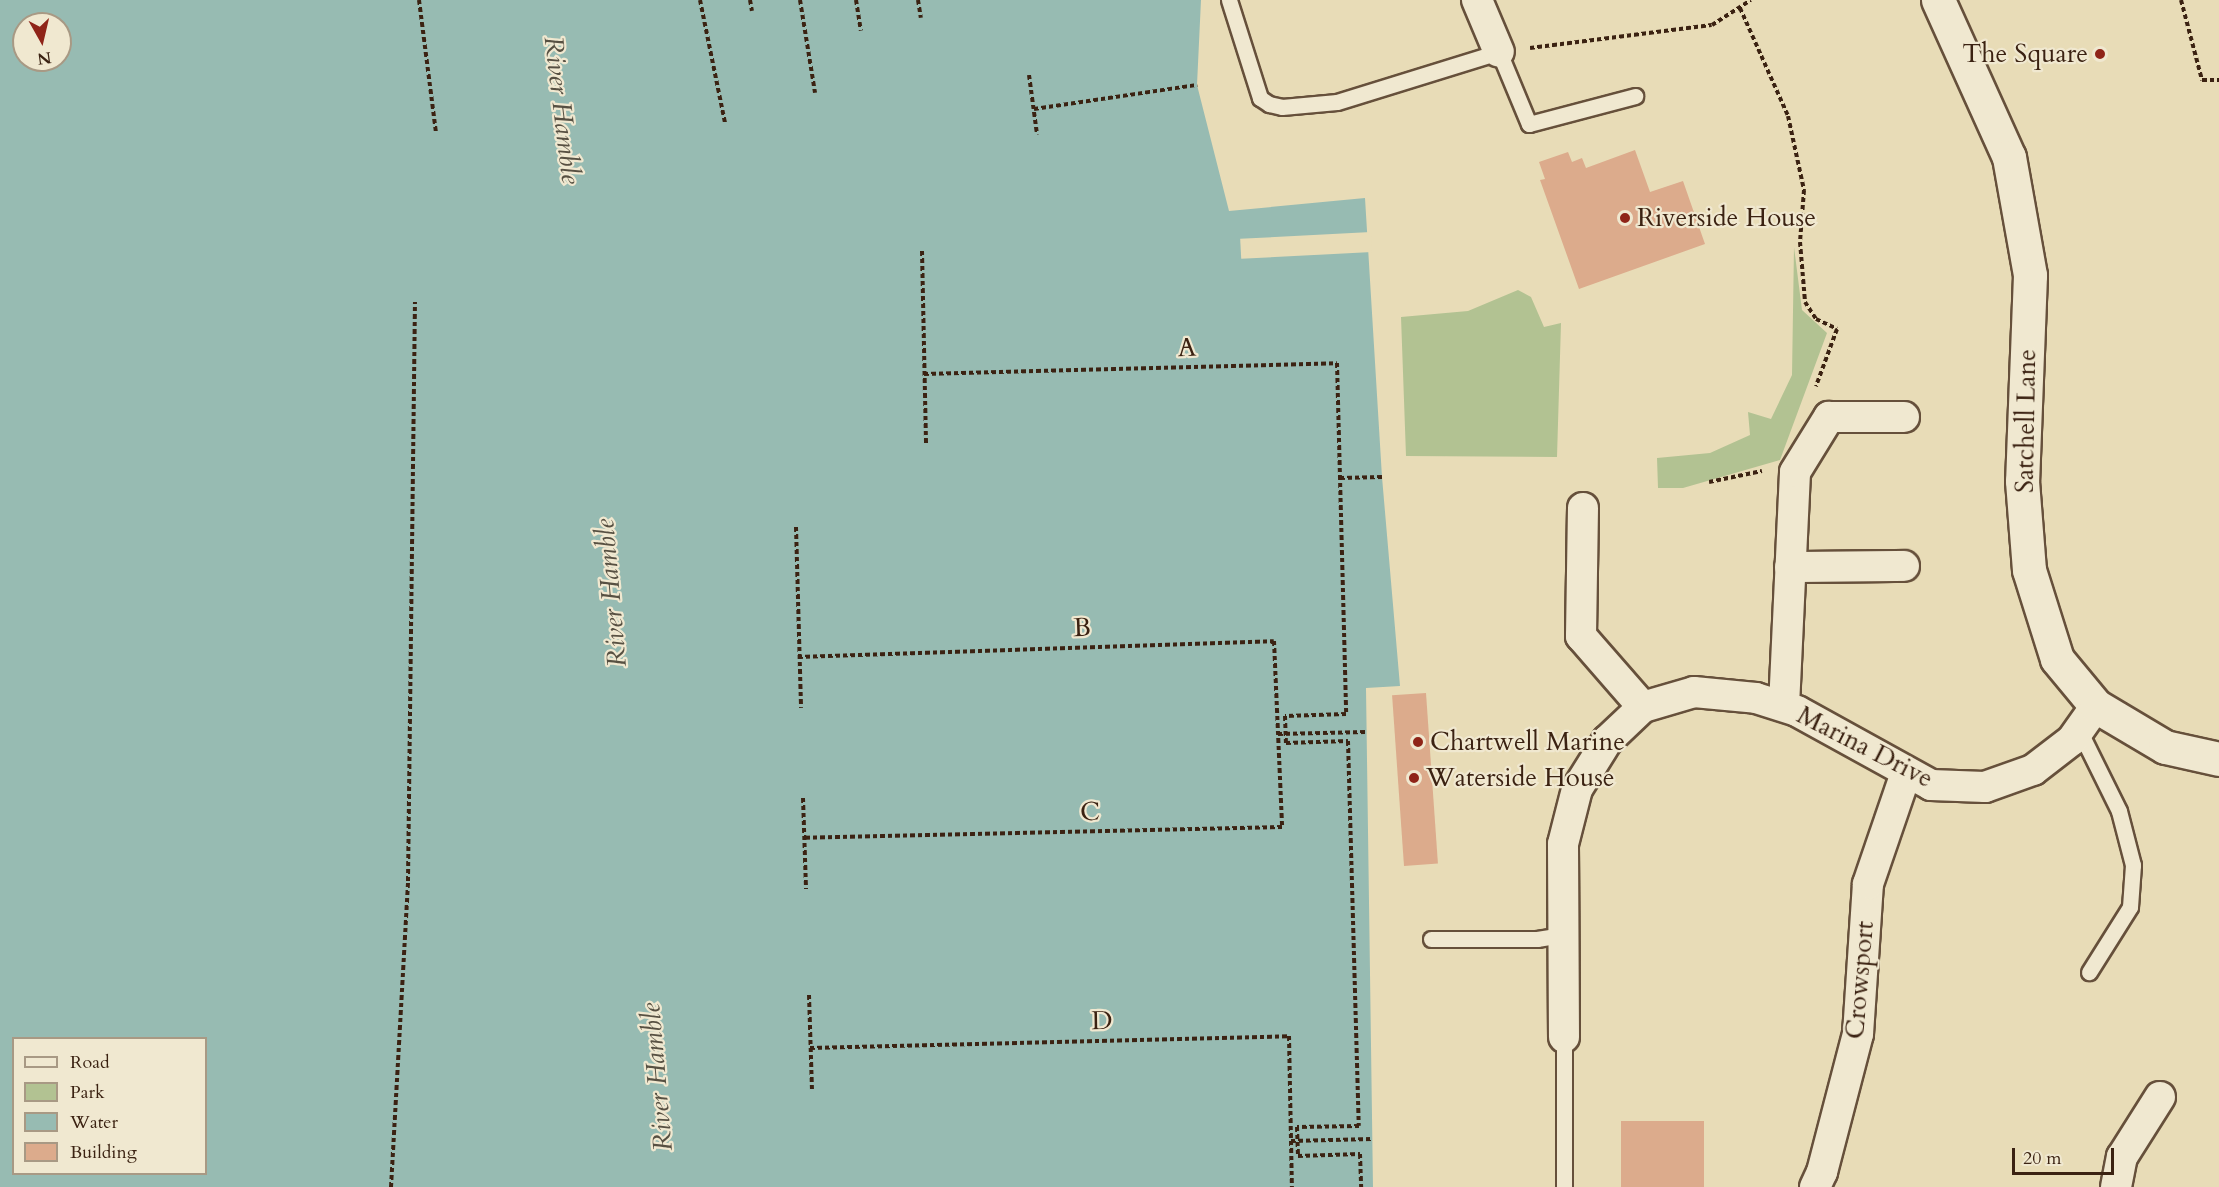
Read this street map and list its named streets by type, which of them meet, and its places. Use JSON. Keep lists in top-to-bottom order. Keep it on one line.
{"streets":{"street":["Satchell Lane","Marina Drive","Crowsport"],"path":["A","B","C","D"]},"crossings":[["Satchell Lane","Marina Drive"],["B","C"],["Marina Drive","Crowsport"]],"water":["River Hamble"],"places":["The Square","Riverside House","Chartwell Marine","Waterside House"],"legend":["Road","Park","Water","Building"],"scale_bar":"20 m","north":"bottom"}
